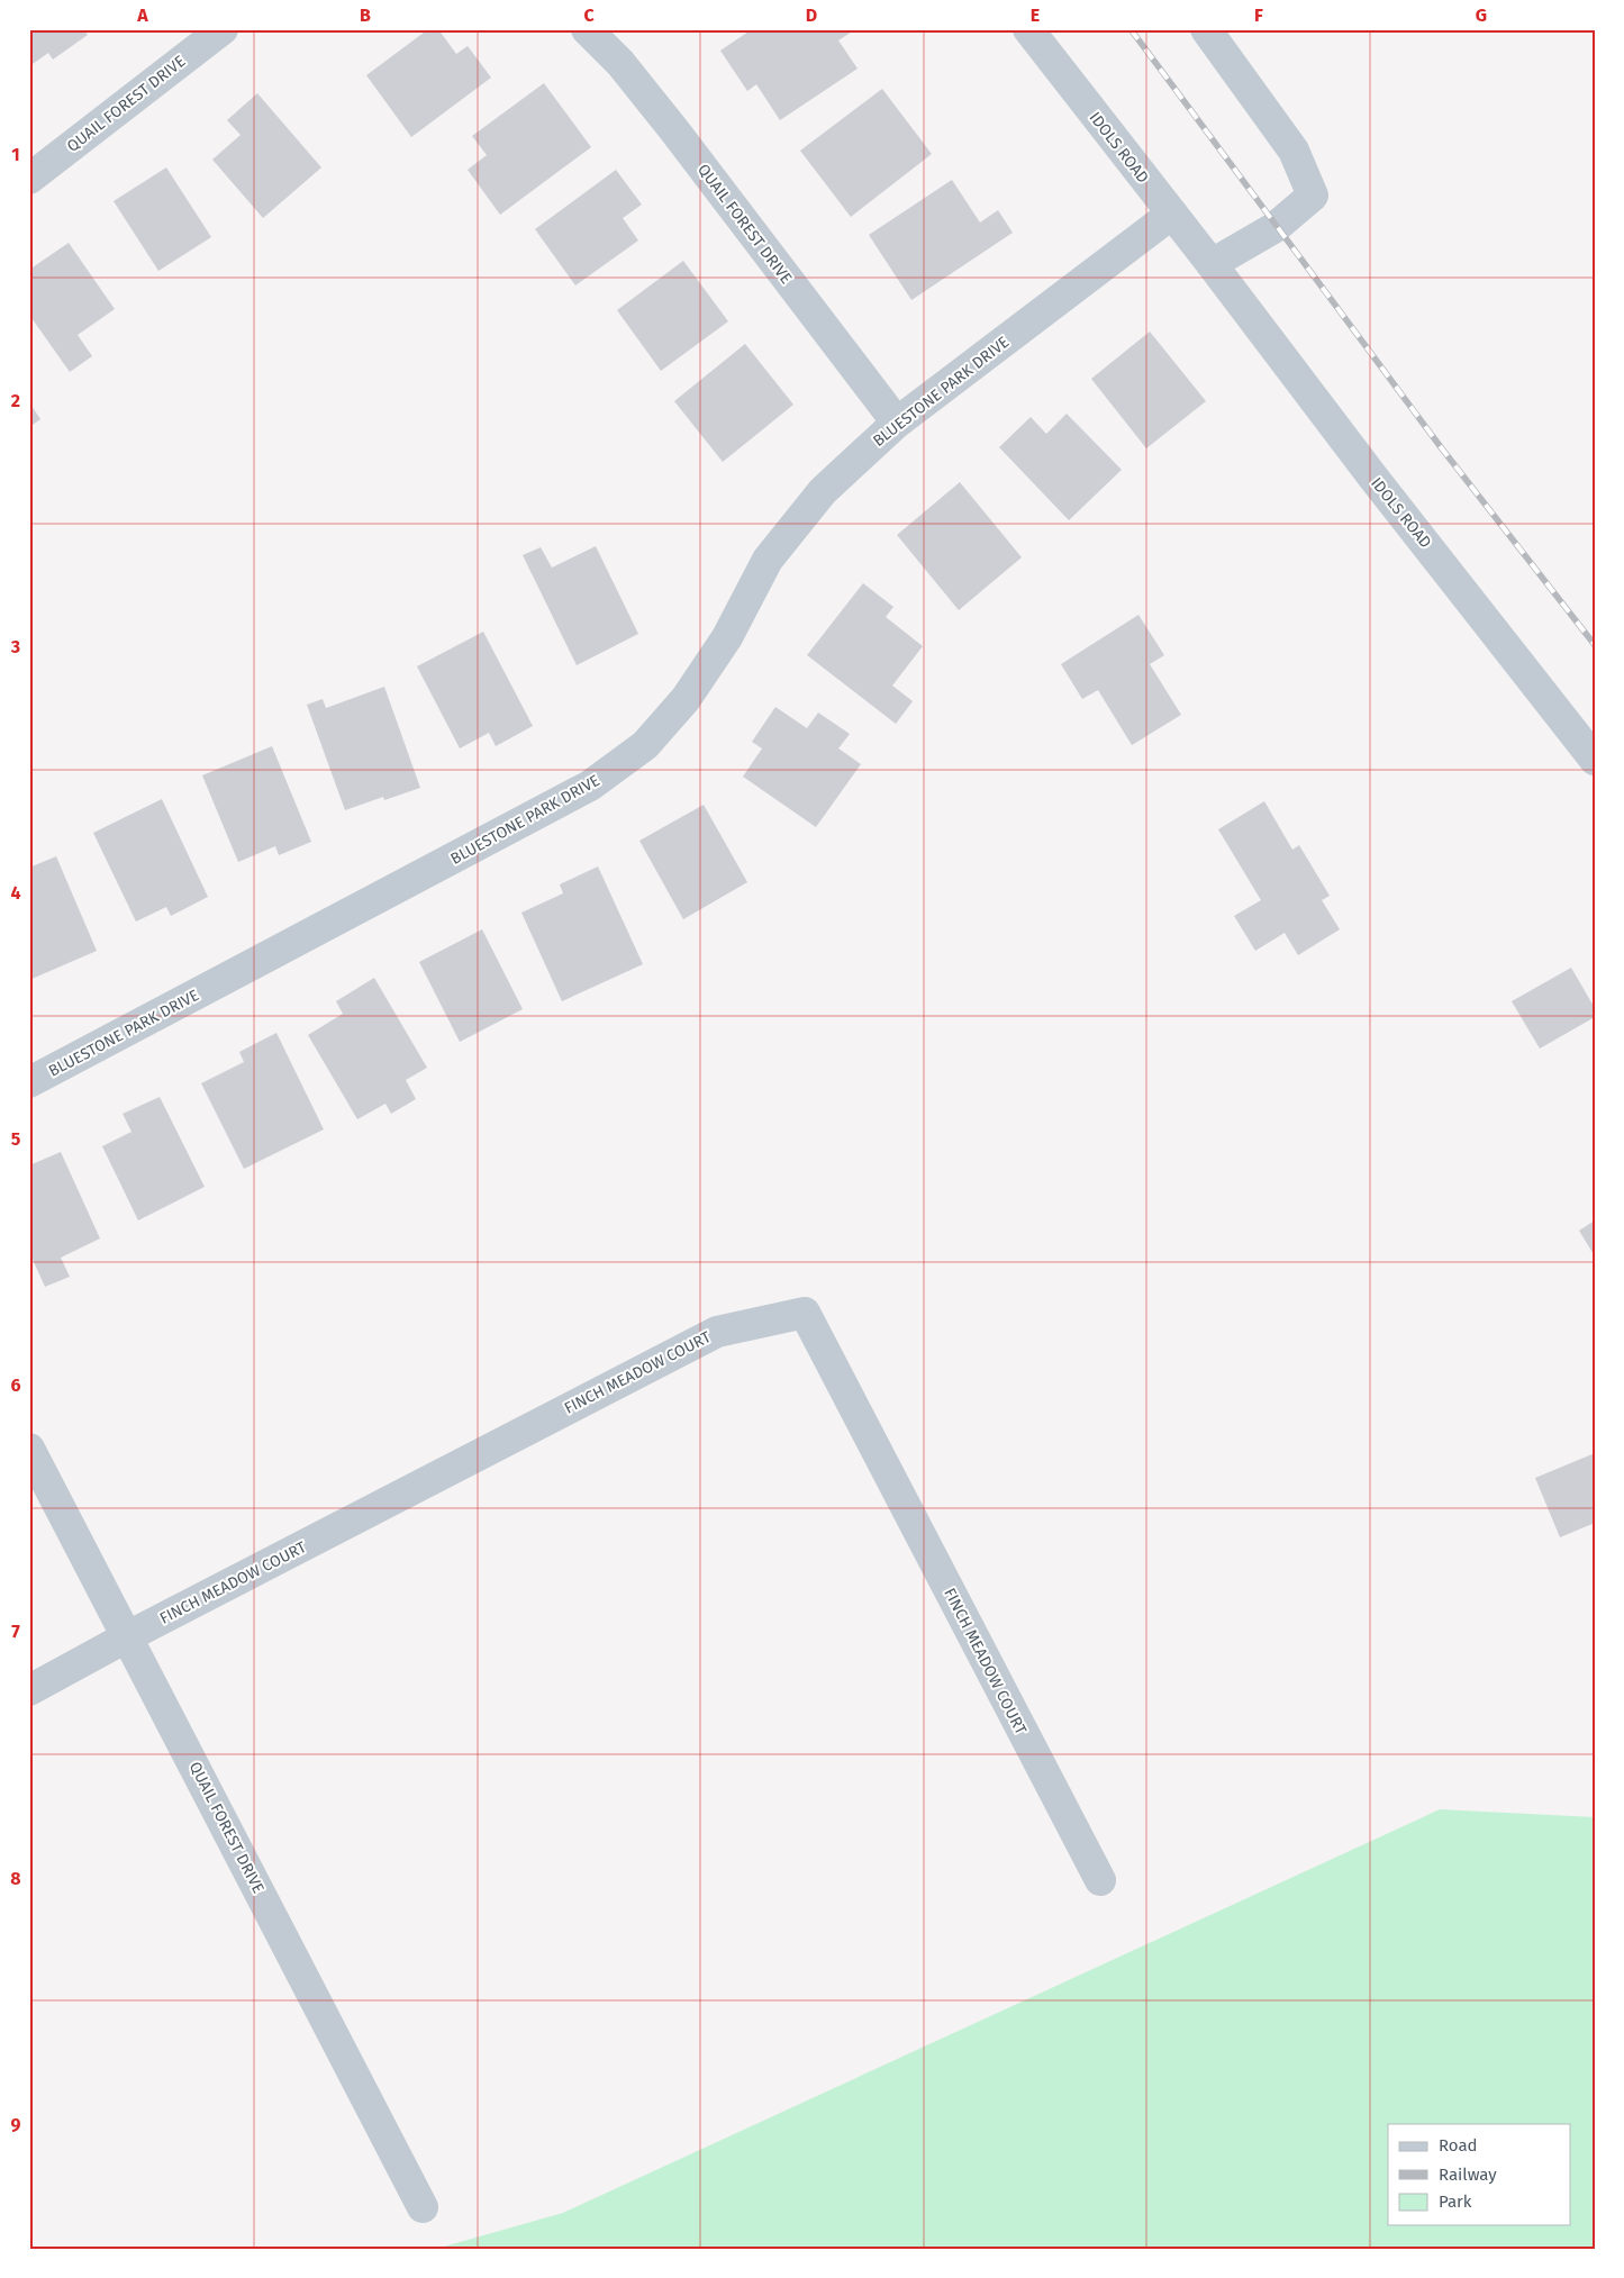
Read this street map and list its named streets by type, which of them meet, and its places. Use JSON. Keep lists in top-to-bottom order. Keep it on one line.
{"streets":{"street":["QUAIL FOREST DRIVE","IDOLS ROAD","BLUESTONE PARK DRIVE","FINCH MEADOW COURT"]},"crossings":[["QUAIL FOREST DRIVE","BLUESTONE PARK DRIVE"],["QUAIL FOREST DRIVE","FINCH MEADOW COURT"],["IDOLS ROAD","BLUESTONE PARK DRIVE"]],"legend":["Road","Railway","Park"],"grid":{"columns":["A","B","C","D","E","F","G"],"rows":["1","2","3","4","5","6","7","8","9"]}}
